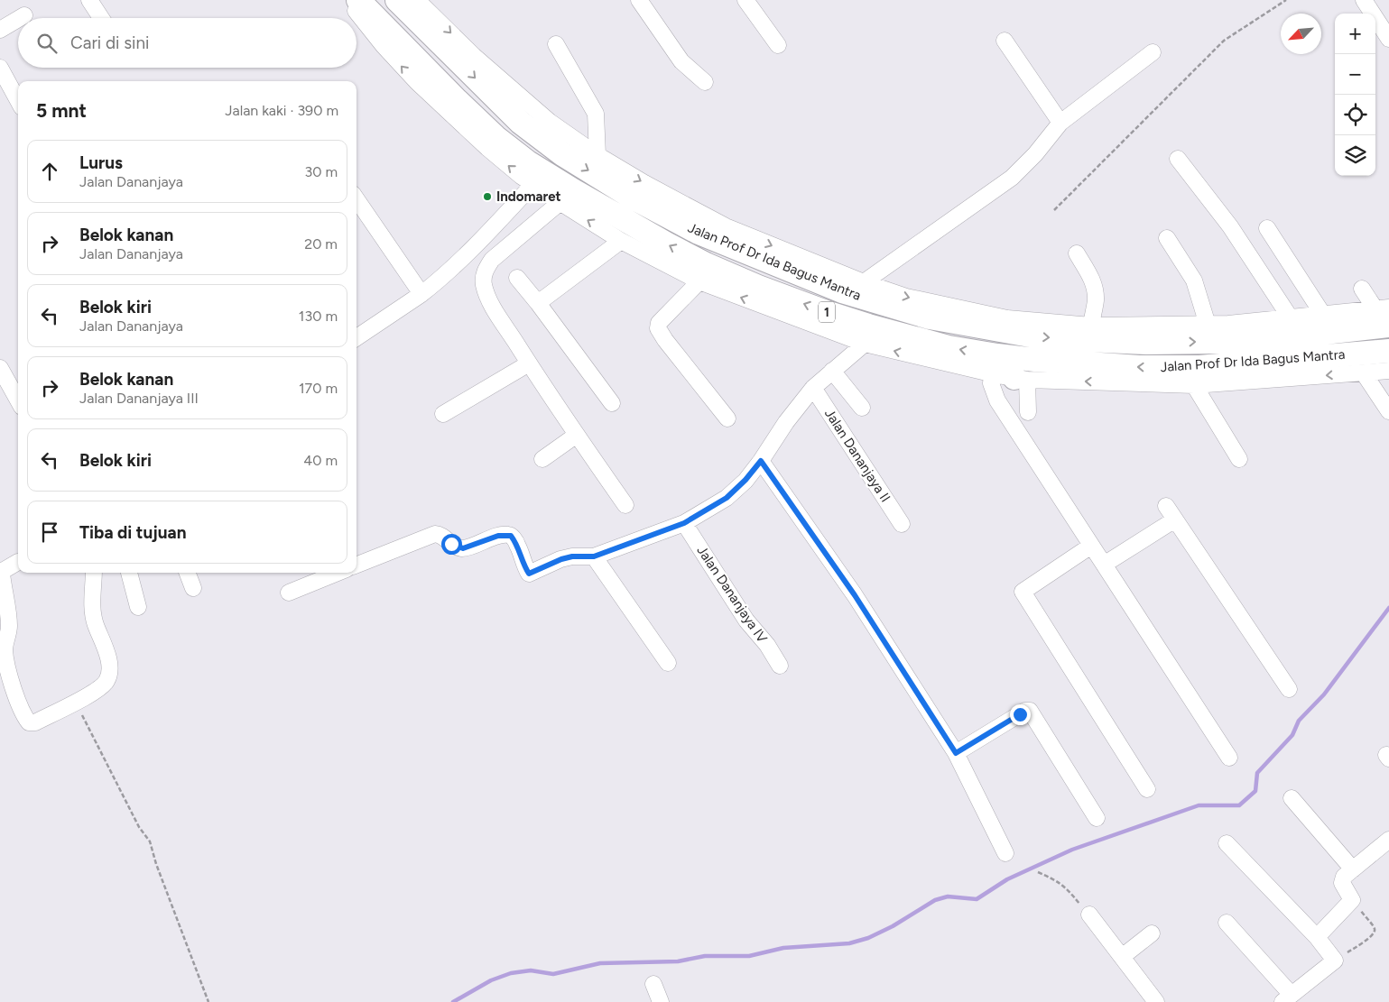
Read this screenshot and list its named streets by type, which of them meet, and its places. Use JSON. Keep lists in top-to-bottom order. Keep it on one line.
{"streets":{"highway":["Jalan Prof Dr Ida Bagus Mantra","1"],"street":["Jalan Dananjaya II","Jalan Dananjaya IV"]},"places":["Indomaret"],"north":"bottom left","page":{"map_buttons":["+","−"],"search":"Cari di sini","heading":["5 mnt","Jalan kaki · 390 m"],"list":[["Lurus","Jalan Dananjaya","30 m"],["Belok kanan","Jalan Dananjaya","20 m"],["Belok kiri","Jalan Dananjaya","130 m"],["Belok kanan","Jalan Dananjaya III","170 m"],["Belok kiri","40 m"],"Tiba di tujuan"]}}
